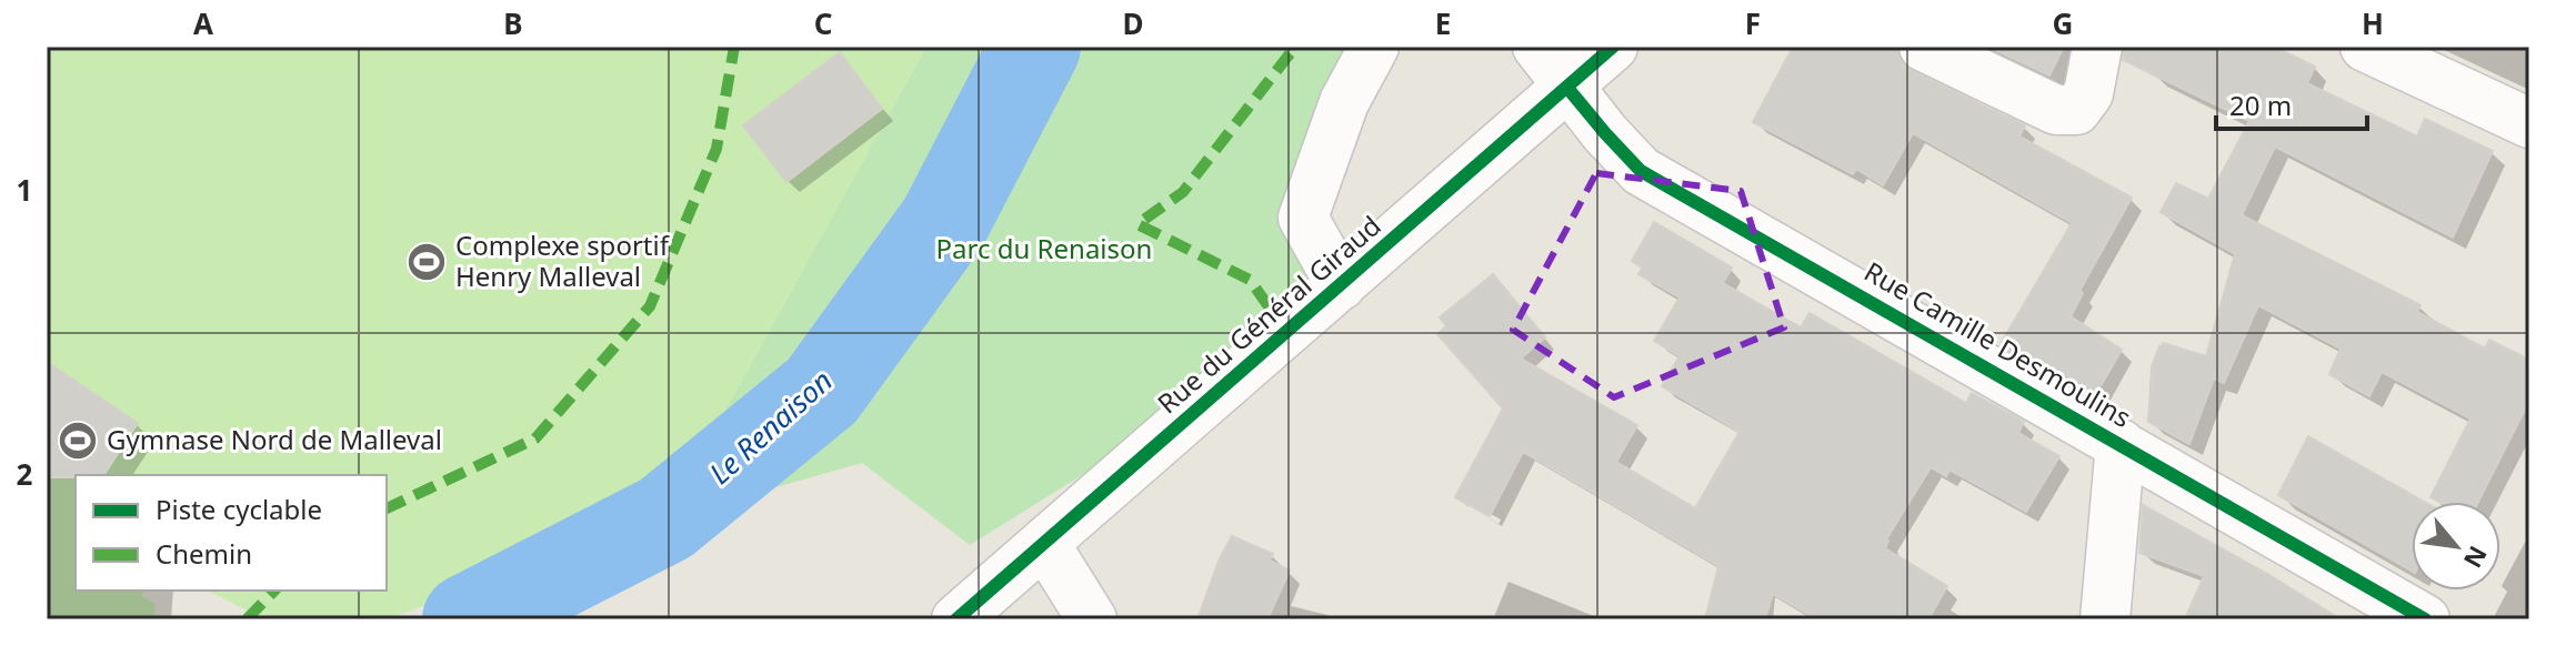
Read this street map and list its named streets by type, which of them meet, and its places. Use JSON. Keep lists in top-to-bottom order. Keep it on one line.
{"streets":{"street":["Rue du Général Giraud","Rue Camille Desmoulins"]},"crossings":[["Rue du Général Giraud","Rue Camille Desmoulins"]],"water":["Le Renaison"],"parks":["Parc du Renaison"],"places":{"sports":["Complexe sportif Henry Malleval","Gymnase Nord de Malleval"]},"legend":["Piste cyclable","Chemin"],"scale_bar":"20 m","north":"bottom right","grid":{"columns":["A","B","C","D","E","F","G","H"],"rows":["1","2"]}}
